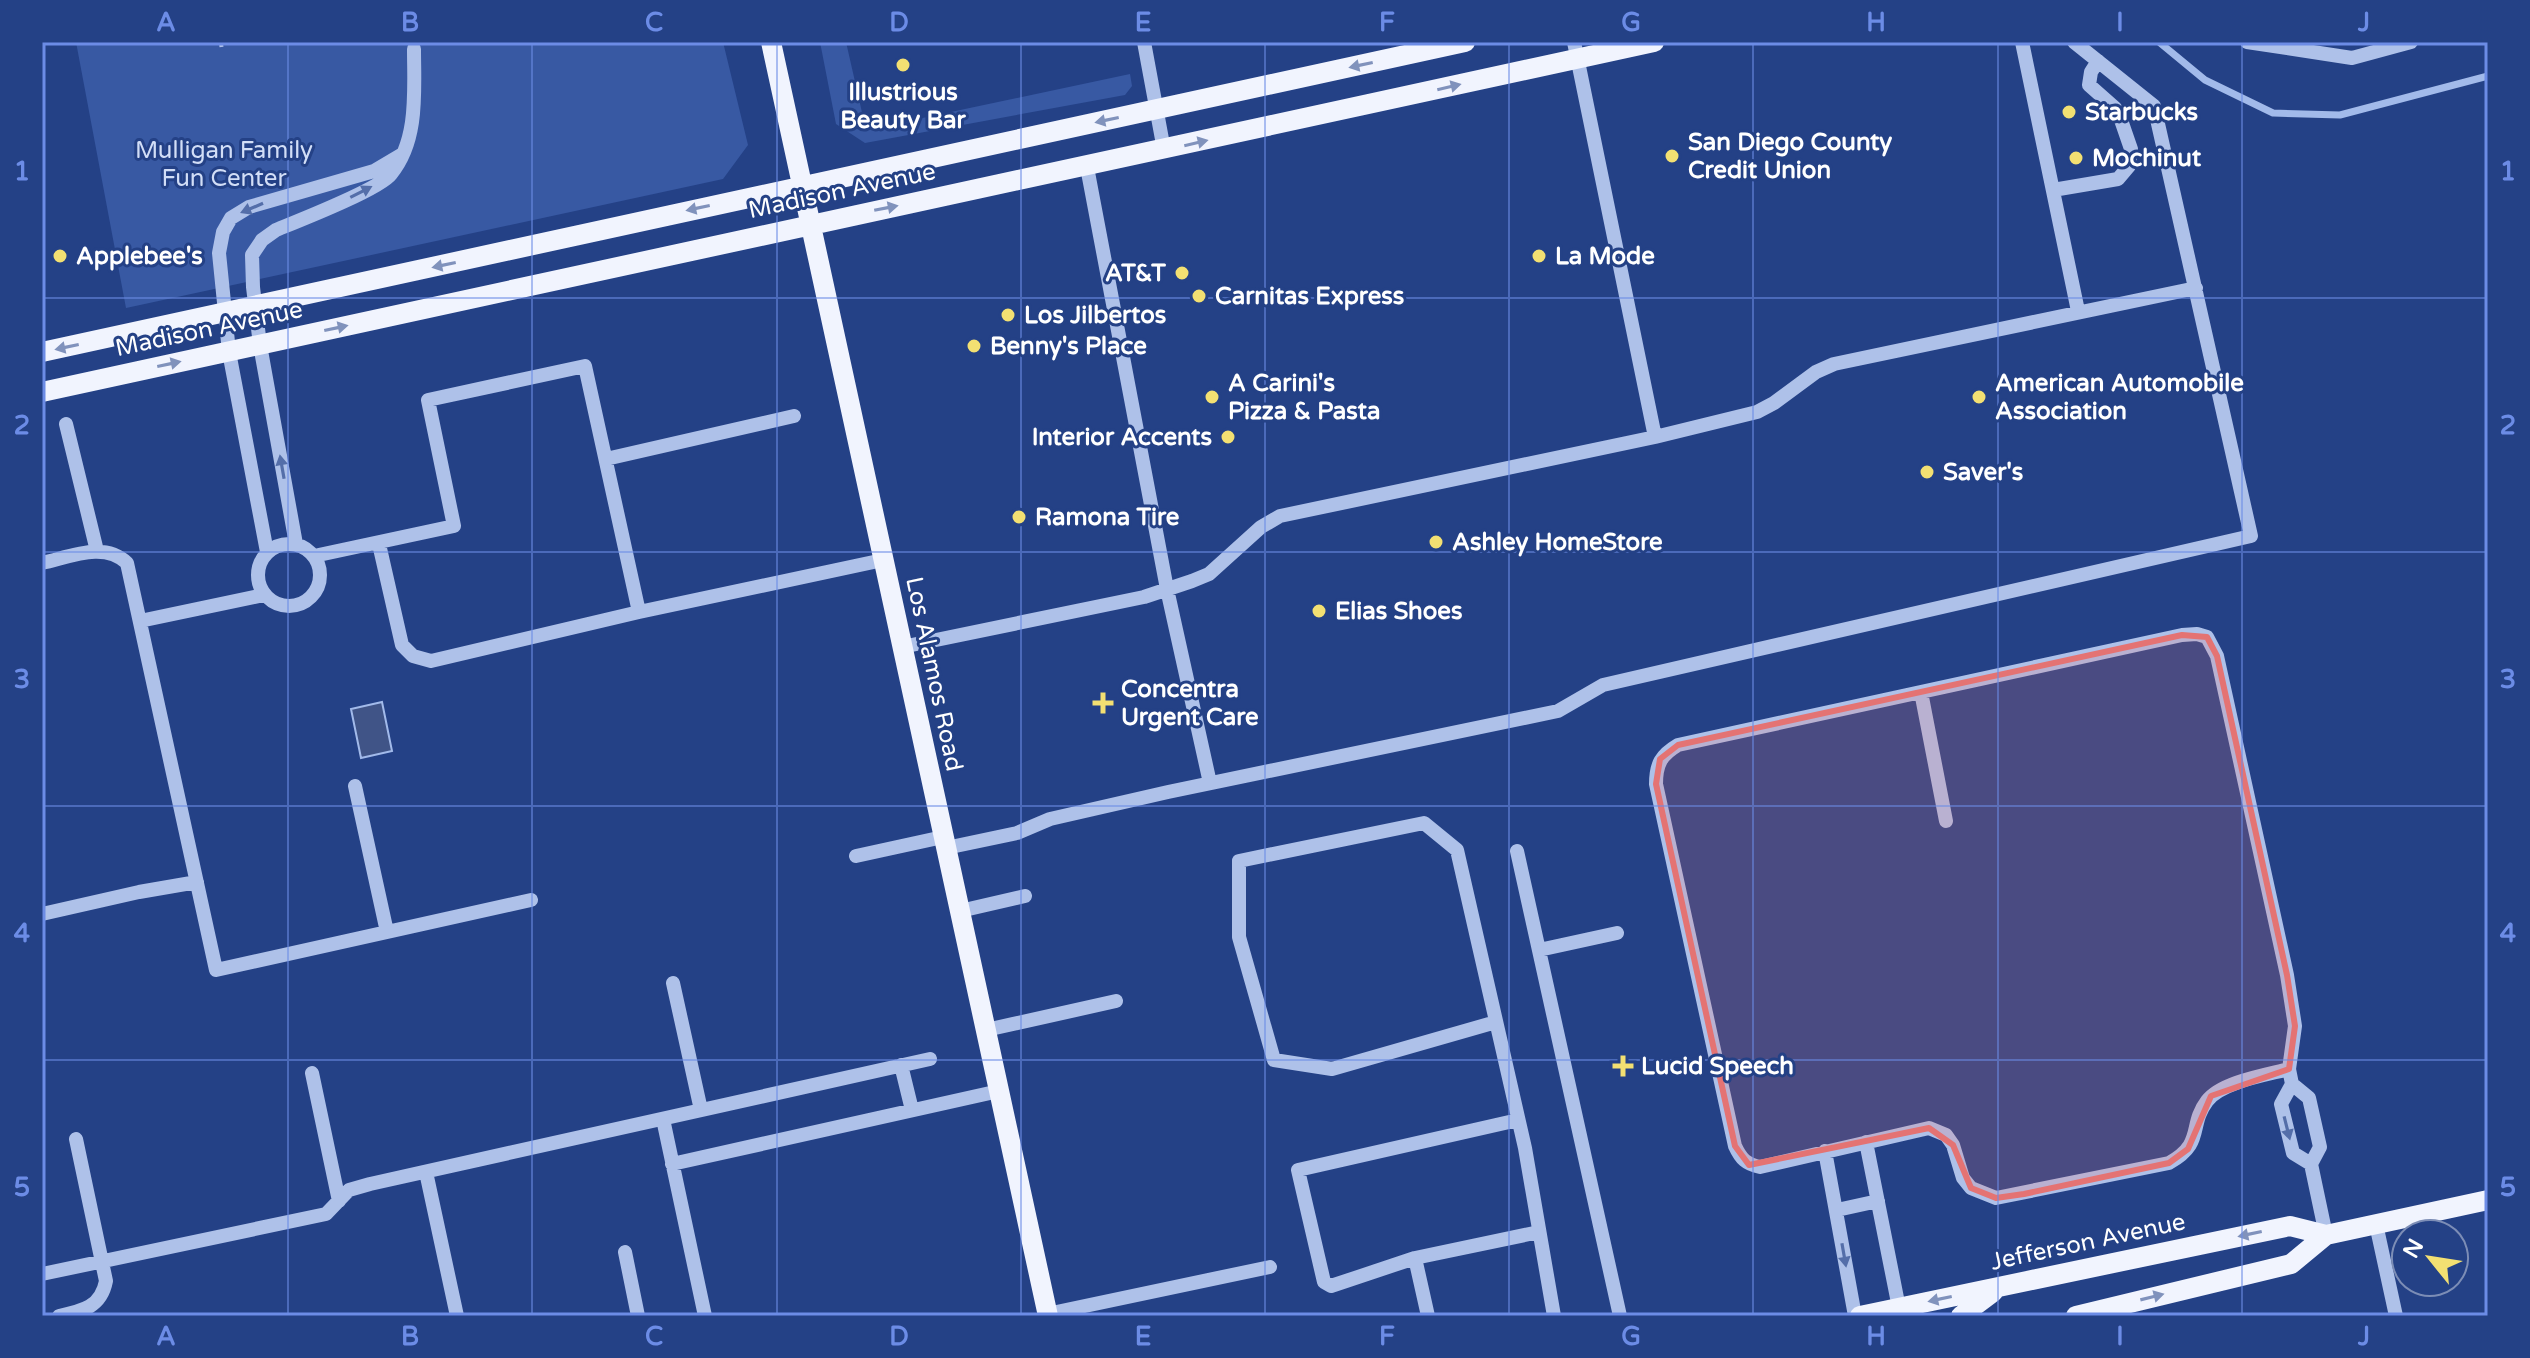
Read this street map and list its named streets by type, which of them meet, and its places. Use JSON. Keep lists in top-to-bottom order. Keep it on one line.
{"streets":{"main road":["Madison Avenue","Los Alamos Road","Jefferson Avenue"]},"crossings":[["Madison Avenue","Los Alamos Road"]],"parks":["Mulligan Family Fun Center"],"places":{"other":["Illustrious Beauty Bar","Starbucks","San Diego County Credit Union","Mochinut","Applebee's","La Mode","AT&T","Carnitas Express","Los Jilbertos","Benny's Place","A Carini's Pizza & Pasta","American Automobile Association","Interior Accents","Saver's","Ramona Tire","Ashley HomeStore","Elias Shoes"],"health":["Concentra Urgent Care","Lucid Speech"]},"north":"top left","grid":{"columns":["A","B","C","D","E","F","G","H","I","J"],"rows":["1","2","3","4","5"]}}
